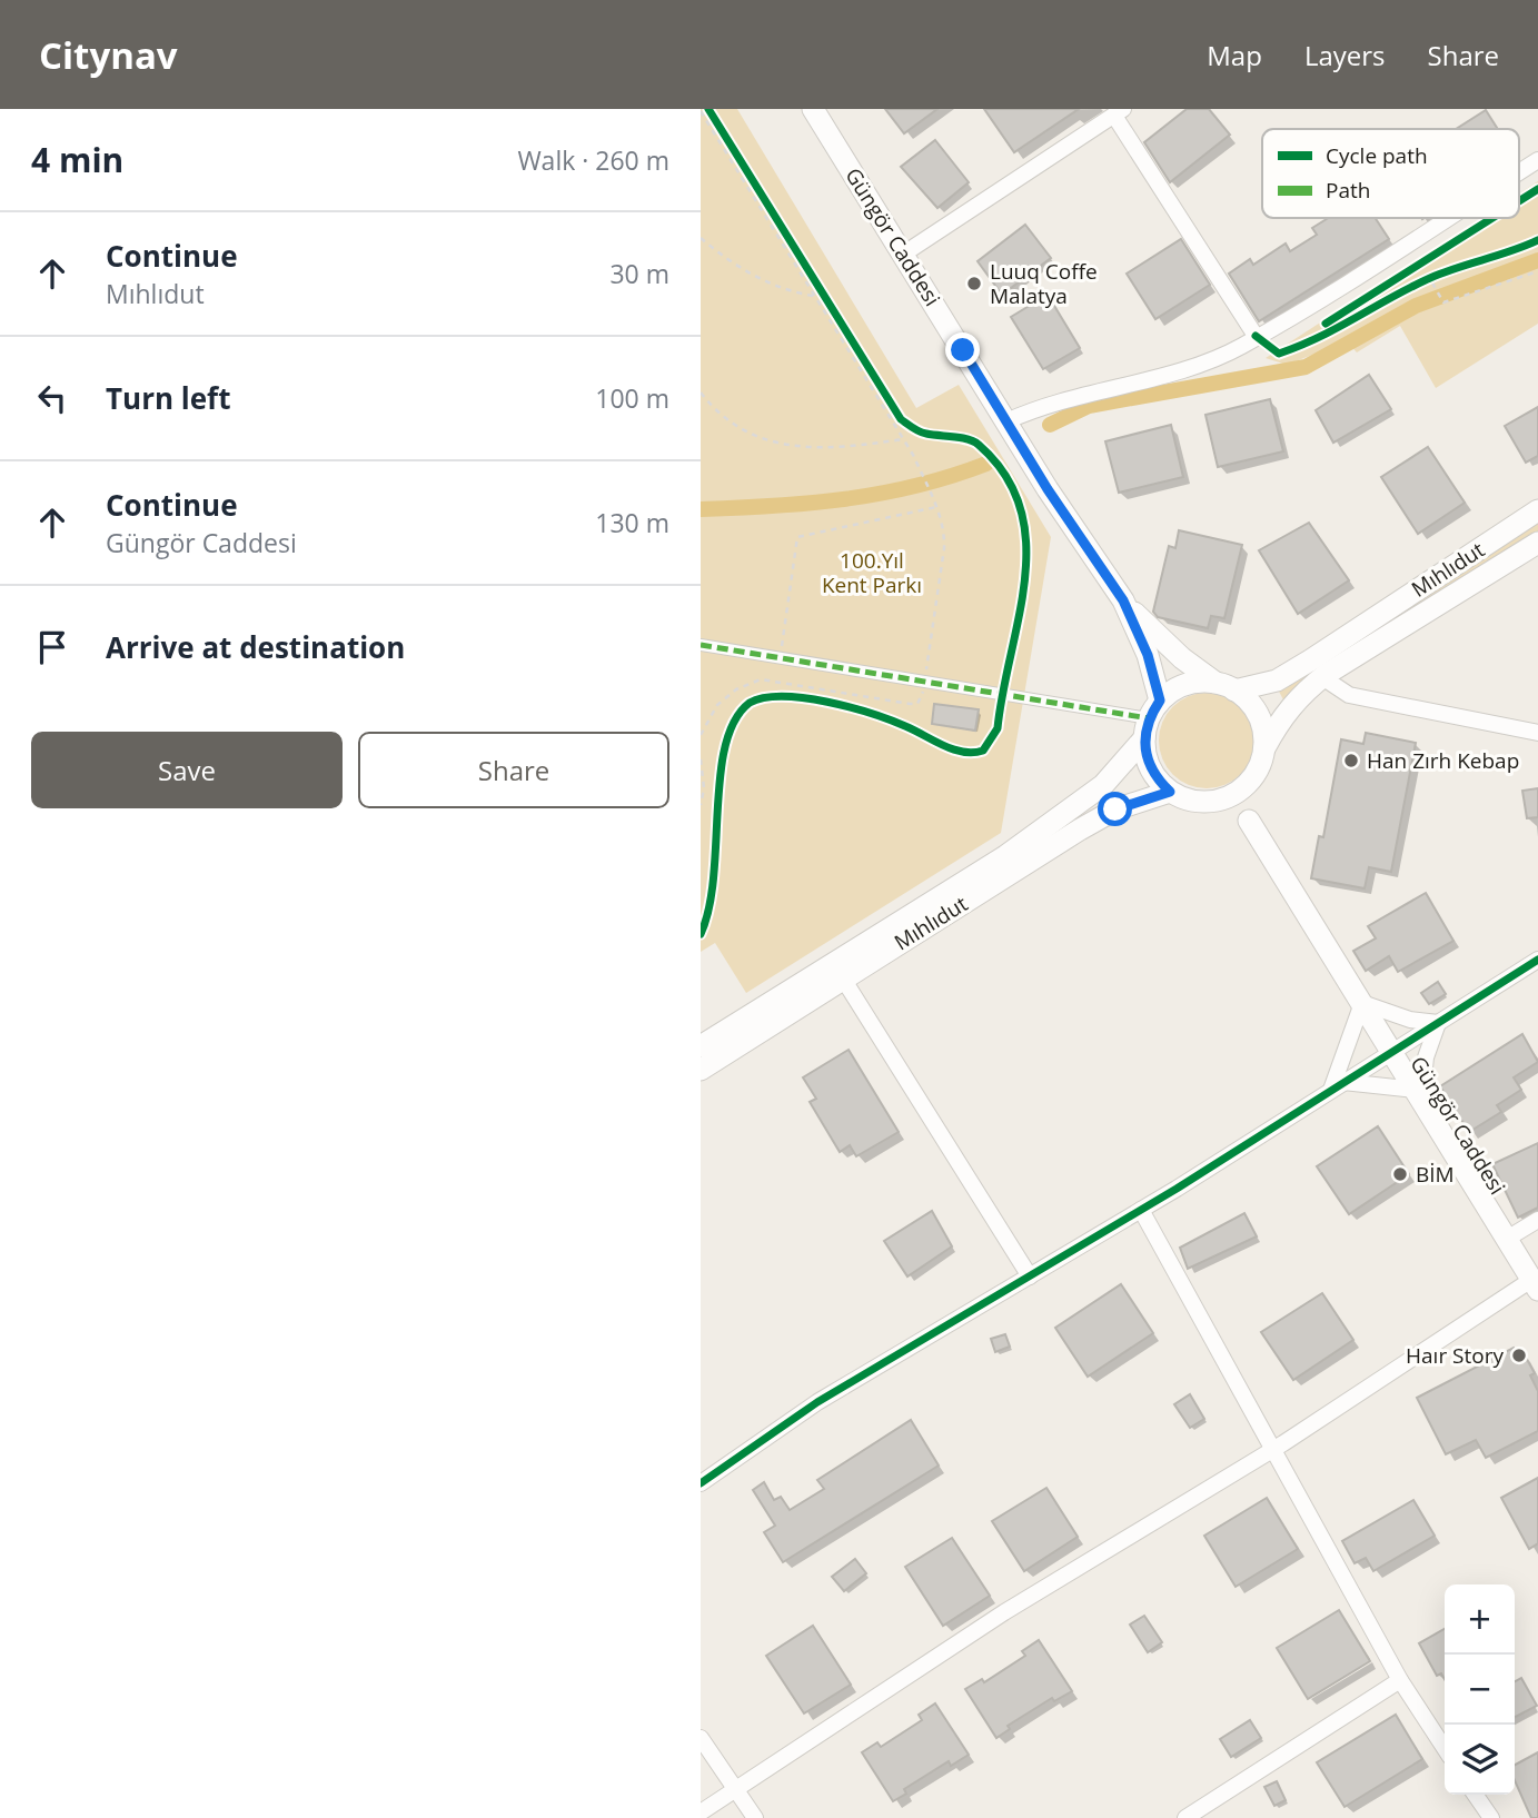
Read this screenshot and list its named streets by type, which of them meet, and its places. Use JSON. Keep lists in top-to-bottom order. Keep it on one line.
{"streets":{"main road":["Güngör Caddesi","Mıhlıdut"]},"parks":["100.Yıl Kent Parkı"],"places":["Luuq Coffe Malatya","Han Zırh Kebap","BİM","Haır Story"],"legend":["Cycle path","Path"],"page":{"header":"Citynav","nav":["Map","Layers","Share"],"heading":["4 min","Walk · 260 m"],"list":[["Continue","Mıhlıdut","30 m"],["Turn left","100 m"],["Continue","Güngör Caddesi","130 m"],"Arrive at destination"],"buttons":["Save","Share"],"map_buttons":["+","−"]}}
